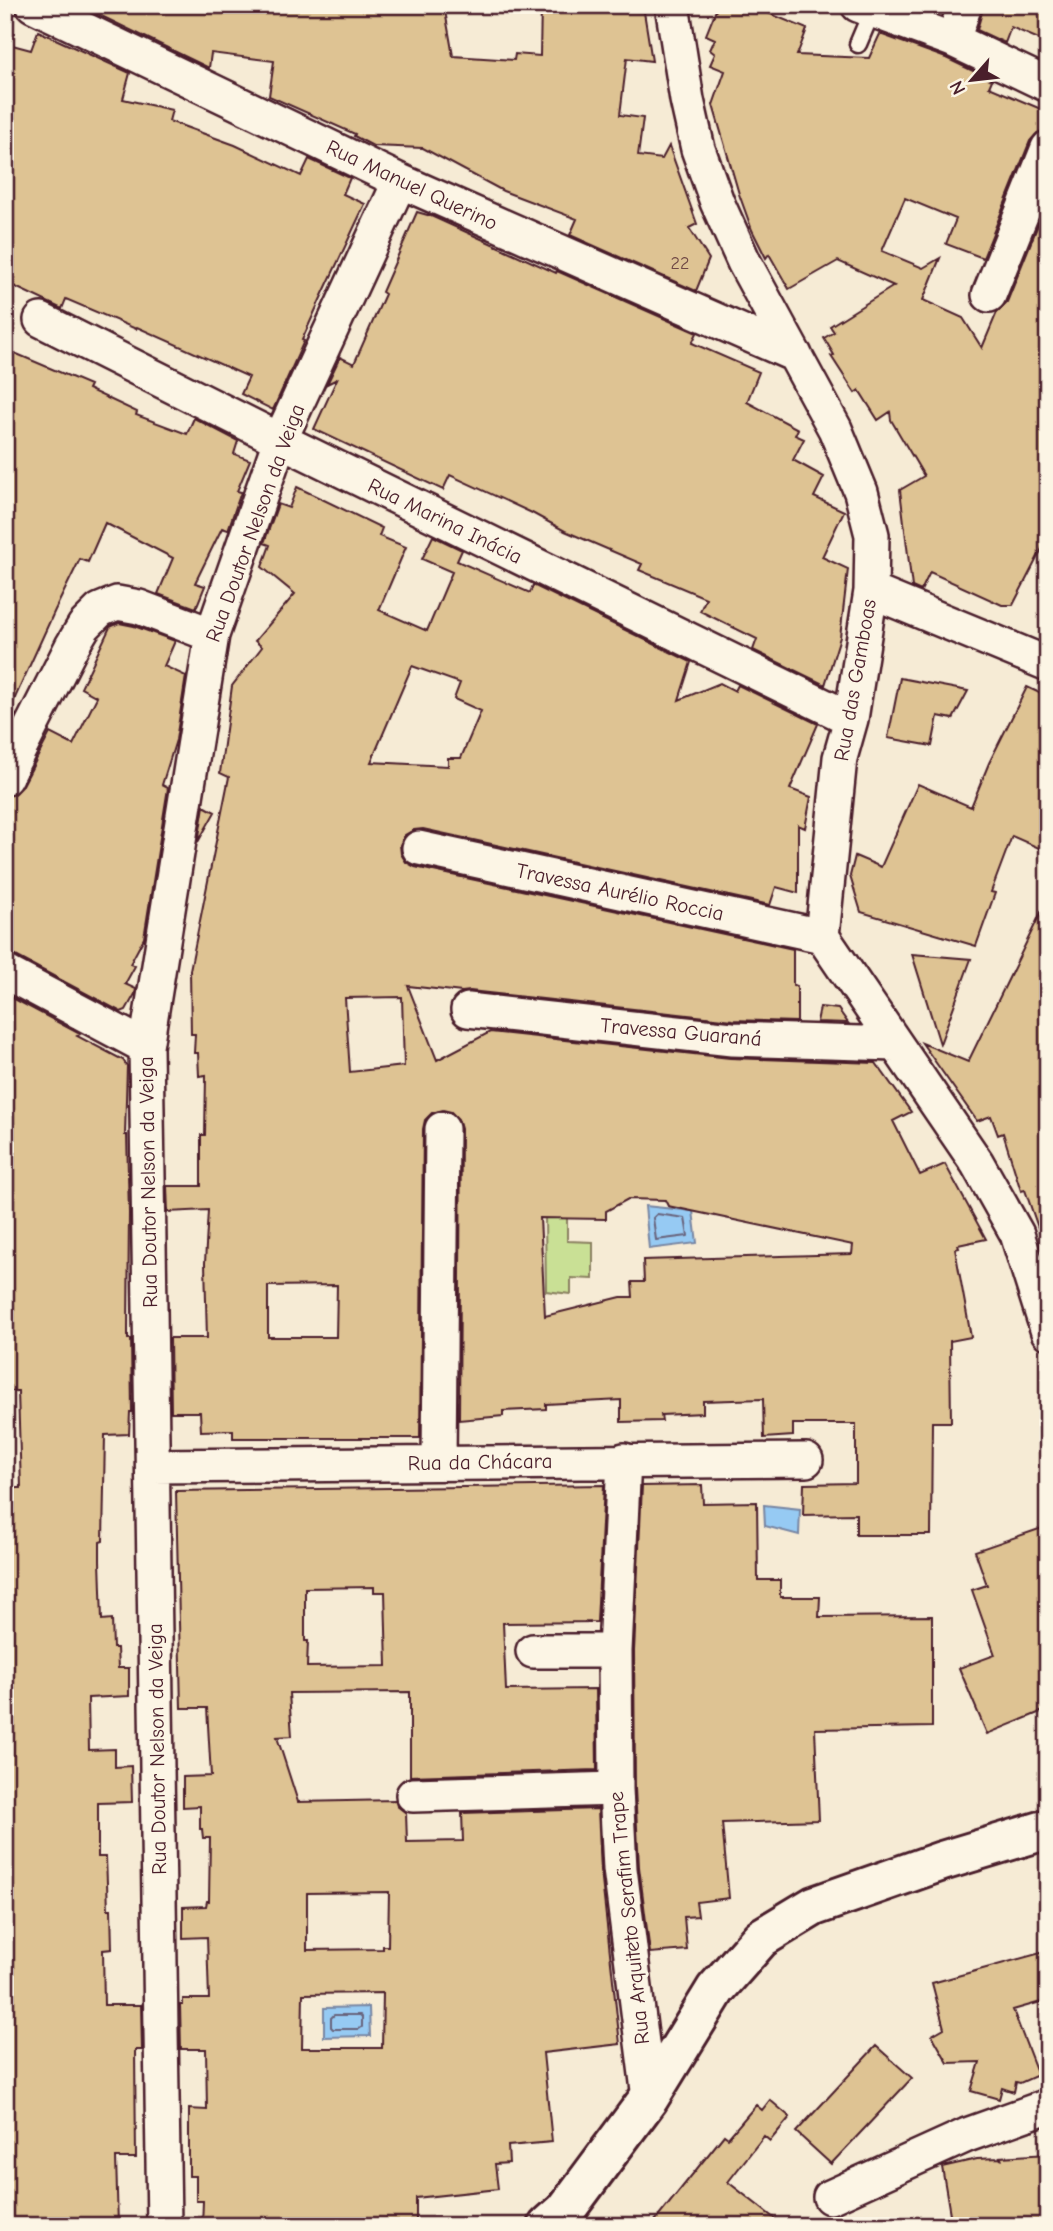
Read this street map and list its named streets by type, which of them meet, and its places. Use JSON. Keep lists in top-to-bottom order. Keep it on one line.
{"streets":{"street":["Rua Manuel Querino","Rua Marina Inácia","Rua Doutor Nelson da Veiga","Rua das Gamboas","Travessa Aurélio Roccia","Travessa Guaraná","Rua da Chácara","Rua Arquiteto Serafim Trape"]},"crossings":[["Rua Manuel Querino","Rua Doutor Nelson da Veiga"],["Rua Manuel Querino","Rua das Gamboas"],["Rua Marina Inácia","Rua Doutor Nelson da Veiga"],["Rua Marina Inácia","Rua das Gamboas"],["Rua Doutor Nelson da Veiga","Rua da Chácara"],["Rua das Gamboas","Travessa Aurélio Roccia"],["Rua da Chácara","Rua Arquiteto Serafim Trape"]],"house_numbers":["22"],"north":"bottom left"}
